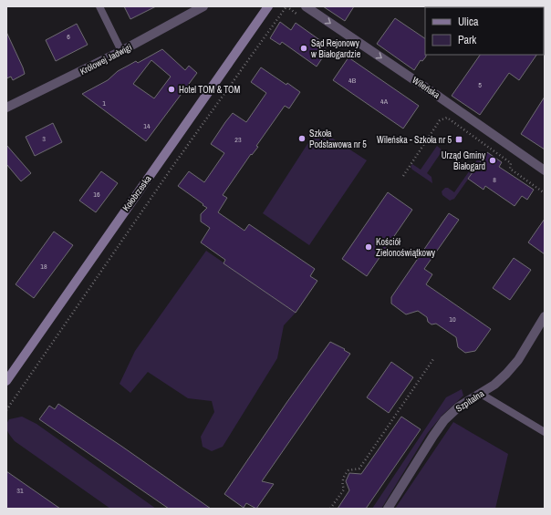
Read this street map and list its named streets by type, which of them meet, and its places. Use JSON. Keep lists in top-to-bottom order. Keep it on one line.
{"streets":{"main road":["Kołobrzeska"],"street":["Królowej Jadwigi","Wileńska","Szpitalna"]},"one_way":["Wileńska"],"places":{"other":["Sąd Rejonowy w Białogardzie","Hotel TOM & TOM","Szkoła Podstawowa nr 5","Urząd Gminy Białogard","Kościół Zielonoświątkowy"],"transit":["Wileńska - Szkoła nr 5"]},"house_numbers":["6","4B","5","4A","1","14","3","23","8","16","18","10","31"],"legend":["Ulica","Park"]}
